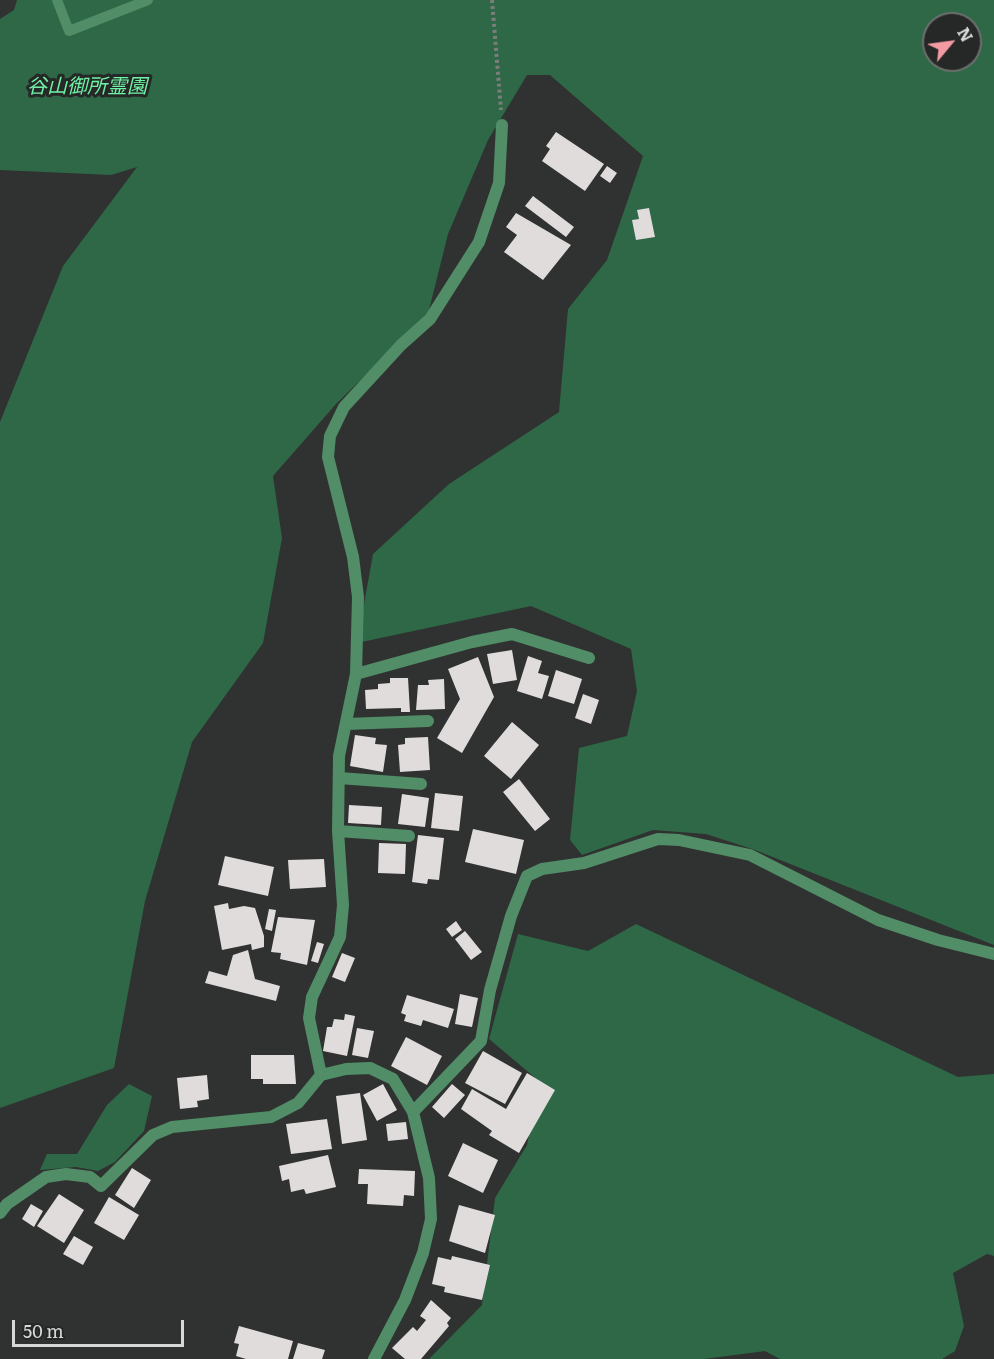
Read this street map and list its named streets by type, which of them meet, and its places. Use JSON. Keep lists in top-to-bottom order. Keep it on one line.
{"parks":["谷山御所霊園"],"scale_bar":"50 m","north":"top right"}
